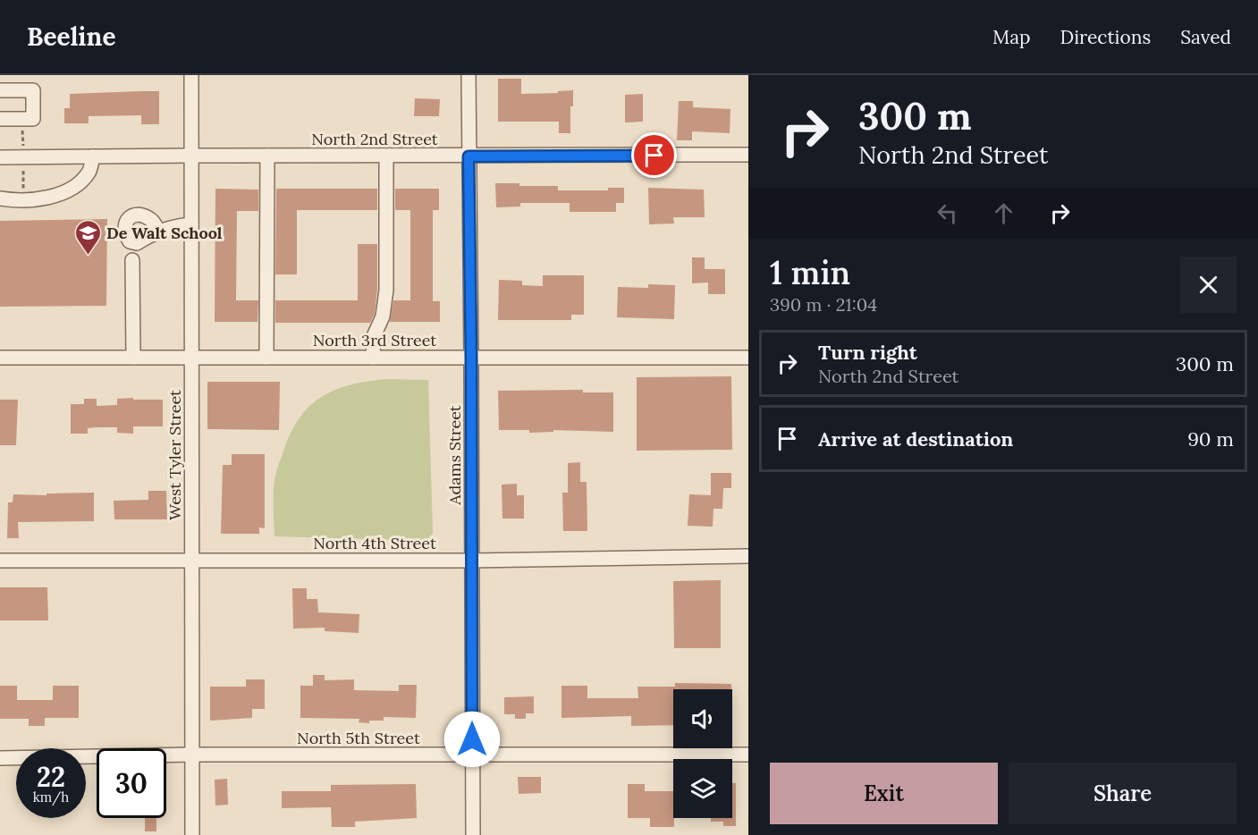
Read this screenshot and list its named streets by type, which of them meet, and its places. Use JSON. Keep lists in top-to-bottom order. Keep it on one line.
{"streets":{"street":["North 2nd Street","North 3rd Street","West Tyler Street","Adams Street","North 4th Street","North 5th Street"]},"crossings":[["North 2nd Street","West Tyler Street"],["North 2nd Street","Adams Street"],["North 3rd Street","West Tyler Street"],["North 3rd Street","Adams Street"],["West Tyler Street","North 4th Street"],["West Tyler Street","North 5th Street"],["Adams Street","North 4th Street"],["Adams Street","North 5th Street"]],"places":{"school or university":["De Walt School"]},"page":{"header":"Beeline","nav":["Map","Directions","Saved"],"turn":["300 m","North 2nd Street"],"heading":["1 min","390 m · 21:04"],"list":[{"name":"Turn right","note":"North 2nd Street","value":"300 m"},{"name":"Arrive at destination","value":"90 m"}],"speed":"22 km/h","limit":"30","buttons":["Exit","Share"]}}
